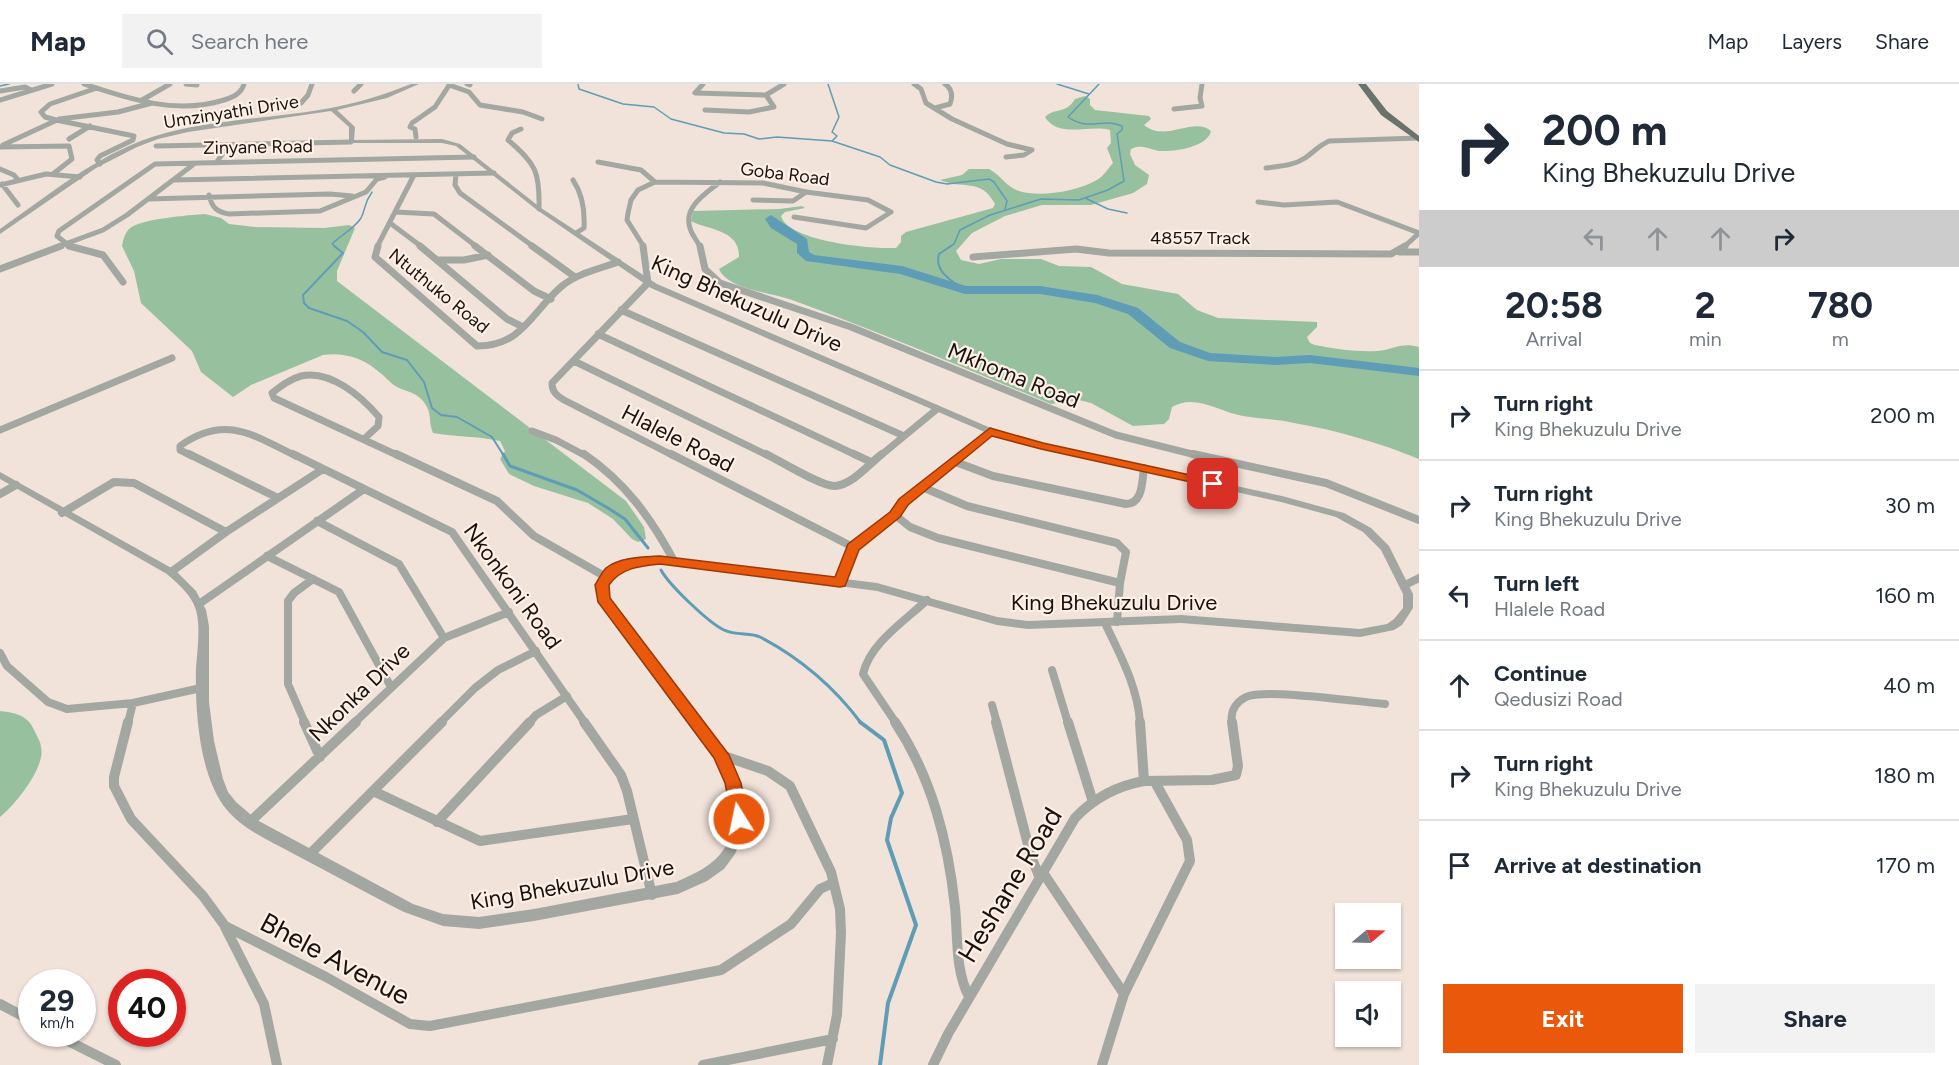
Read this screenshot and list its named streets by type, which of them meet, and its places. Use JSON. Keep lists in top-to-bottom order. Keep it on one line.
{"streets":{"street":["Umzinyathi Drive","Zinyane Road","Goba Road","48557 Track","Ntuthuko Road","King Bhekuzulu Drive","Mkhoma Road","Hlalele Road","Nkonkoni Road","Nkonka Drive","Heshane Road","Bhele Avenue"]},"crossings":[["Zinyane Road","King Bhekuzulu Drive"],["Goba Road","Mkhoma Road"],["Ntuthuko Road","King Bhekuzulu Drive"],["King Bhekuzulu Drive","Hlalele Road"],["King Bhekuzulu Drive","Nkonkoni Road"],["King Bhekuzulu Drive","Nkonka Drive"],["Nkonkoni Road","Nkonka Drive"]],"north":"right","page":{"header":"Map","search":"Search here","nav":["Map","Layers","Share"],"turn":["200 m","King Bhekuzulu Drive"],"eta":["20:58","Arrival","2","min","780","m"],"list":[{"name":"Turn right","note":"King Bhekuzulu Drive","value":"200 m"},{"name":"Turn right","note":"King Bhekuzulu Drive","value":"30 m"},{"name":"Turn left","note":"Hlalele Road","value":"160 m"},{"name":"Continue","note":"Qedusizi Road","value":"40 m"},{"name":"Turn right","note":"King Bhekuzulu Drive","value":"180 m"},{"name":"Arrive at destination","value":"170 m"}],"speed":"29 km/h","limit":"40","buttons":["Exit","Share"]}}
